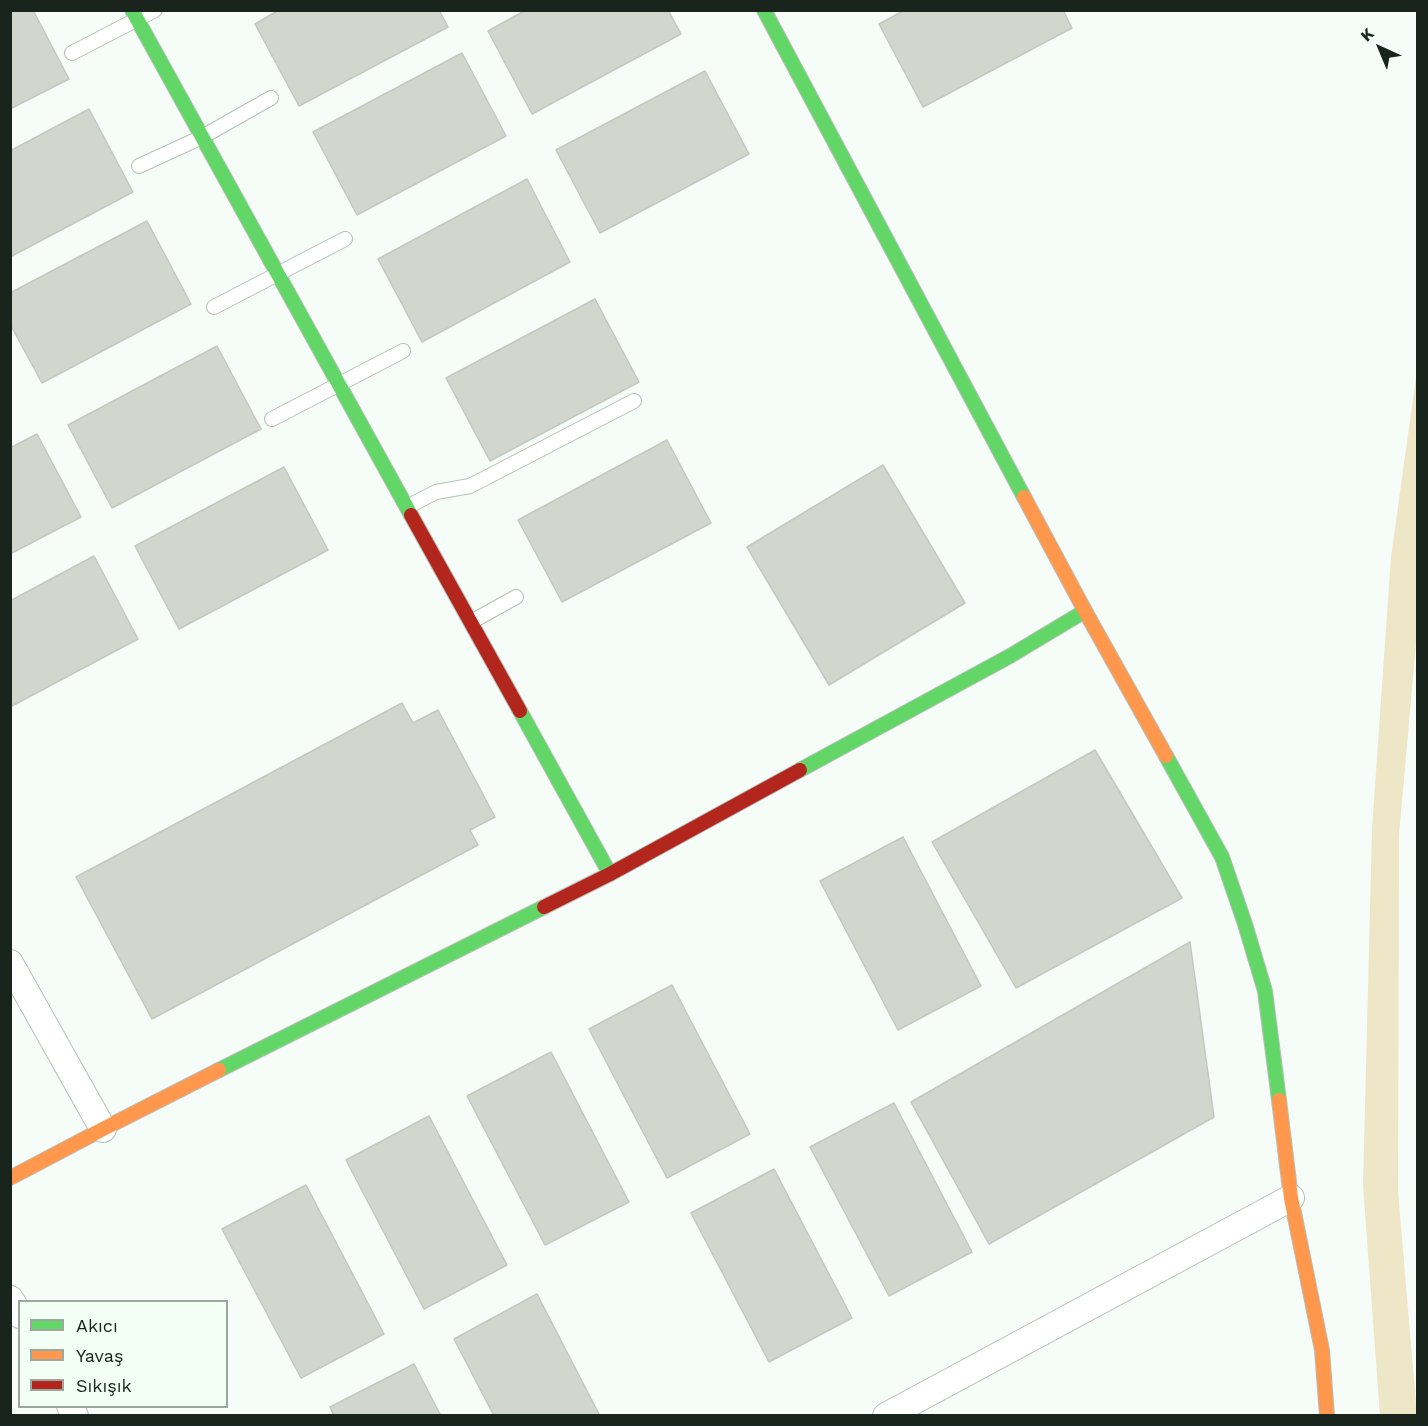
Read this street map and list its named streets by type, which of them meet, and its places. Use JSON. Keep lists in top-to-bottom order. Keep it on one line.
{"legend":["Akıcı","Yavaş","Sıkışık"],"north":"top left"}
